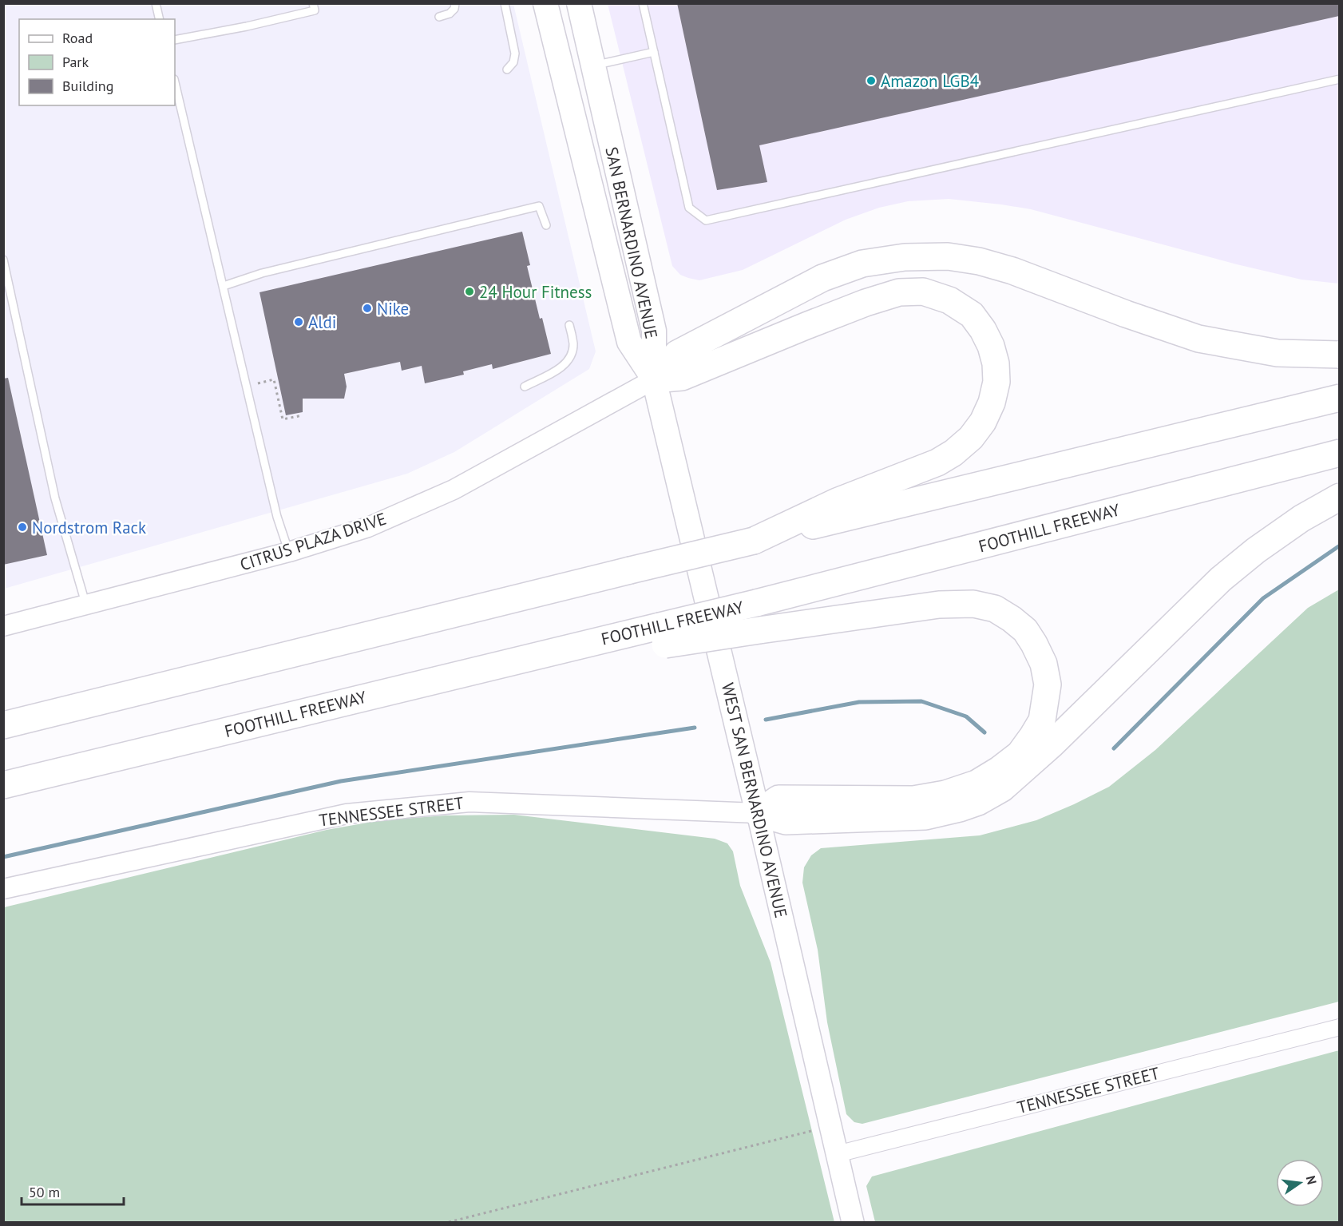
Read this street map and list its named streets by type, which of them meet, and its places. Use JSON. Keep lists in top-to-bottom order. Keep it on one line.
{"streets":{"highway":["FOOTHILL FREEWAY"],"main road":["SAN BERNARDINO AVENUE","WEST SAN BERNARDINO AVENUE"],"street":["CITRUS PLAZA DRIVE","TENNESSEE STREET"]},"crossings":[["SAN BERNARDINO AVENUE","CITRUS PLAZA DRIVE"],["SAN BERNARDINO AVENUE","WEST SAN BERNARDINO AVENUE"],["CITRUS PLAZA DRIVE","WEST SAN BERNARDINO AVENUE"],["WEST SAN BERNARDINO AVENUE","TENNESSEE STREET"]],"places":["Amazon LGB4","24 Hour Fitness","Nike","Aldi","Nordstrom Rack"],"legend":["Road","Park","Building"],"scale_bar":"50 m","north":"right"}
